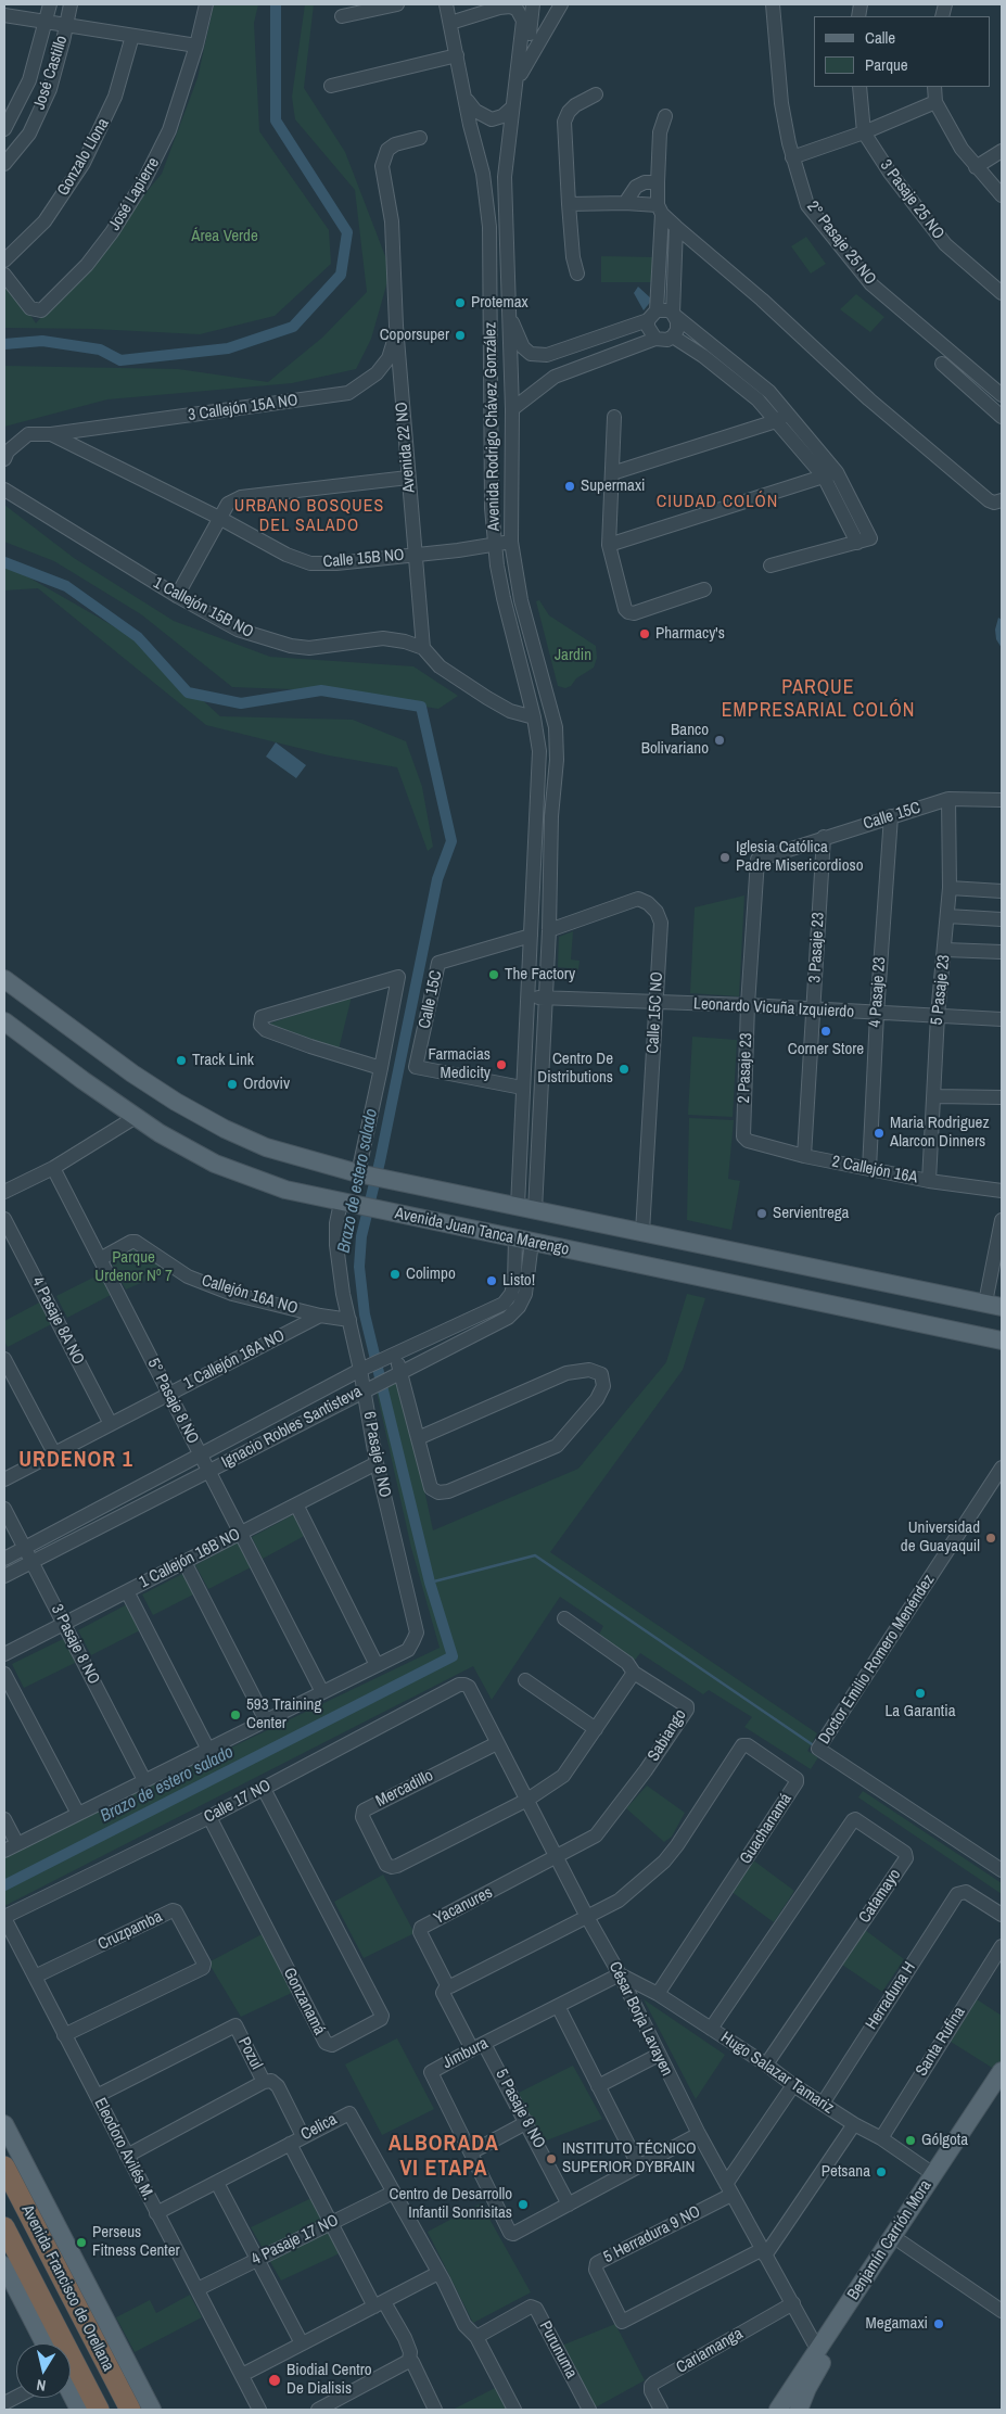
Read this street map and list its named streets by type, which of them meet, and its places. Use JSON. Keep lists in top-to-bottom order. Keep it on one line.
{"streets":{"highway":["Avenida Francisco de Orellana"],"main road":["Avenida Juan Tanca Marengo","Benjamín Carrión Mora"],"street":["José Castillo","Gonzalo Llona","José Lapierre","3 Pasaje 25 NO","2° Pasaje 25 NO","3 Callejón 15A NO","Avenida Rodrigo Chávez González","Avenida 22 NO","Calle 15B NO","1 Callejón 15B NO","Calle 15C","3 Pasaje 23","5 Pasaje 23","4 Pasaje 23","Leonardo Vicuña Izquierdo","Calle 15C NO","2 Pasaje 23","2 Callejón 16A","Callejón 16A NO","4 Pasaje 8A NO","1 Callejón 16A NO","5° Pasaje 8 NO","Ignacio Robles Santisteva","6 Pasaje 8 NO","1 Callejón 16B NO","3 Pasaje 8 NO","Doctor Emilio Romero Menéndez","Sabiango","Mercadillo","Calle 17 NO","Guachanamá","Catamayo","Yacanures","Cruzpamba","Herraduna H","Gonzanamá","César Borja Lavayen","Santa Rufina","Pozul","Jimbura","Hugo Salazar Tamariz","5 Pasaje 8 NO","Celica","Eleodoro Avilés M.","5 Herradura 9 NO","4 Pasaje 17 NO","Purunuma","Cariamanga"]},"crossings":[["3 Callejón 15A NO","Avenida 22 NO"],["3 Callejón 15A NO","Calle 15B NO"],["Avenida Rodrigo Chávez González","Calle 15B NO"],["Avenida Rodrigo Chávez González","Calle 15C"],["Avenida Rodrigo Chávez González","Leonardo Vicuña Izquierdo"],["Avenida Rodrigo Chávez González","Calle 15C NO"],["Avenida Rodrigo Chávez González","Avenida Juan Tanca Marengo"],["Avenida 22 NO","Calle 15B NO"],["Avenida 22 NO","1 Callejón 15B NO"],["Calle 15C","3 Pasaje 23"],["Calle 15C","5 Pasaje 23"],["Calle 15C","4 Pasaje 23"],["Calle 15C","2 Pasaje 23"],["3 Pasaje 23","Leonardo Vicuña Izquierdo"],["3 Pasaje 23","2 Callejón 16A"],["5 Pasaje 23","Leonardo Vicuña Izquierdo"],["5 Pasaje 23","2 Callejón 16A"],["4 Pasaje 23","Leonardo Vicuña Izquierdo"],["4 Pasaje 23","2 Callejón 16A"],["Leonardo Vicuña Izquierdo","Calle 15C NO"],["Leonardo Vicuña Izquierdo","2 Pasaje 23"],["Calle 15C NO","Avenida Juan Tanca Marengo"],["2 Pasaje 23","2 Callejón 16A"],["Avenida Juan Tanca Marengo","Ignacio Robles Santisteva"],["Avenida Juan Tanca Marengo","6 Pasaje 8 NO"],["Callejón 16A NO","1 Callejón 16A NO"],["Callejón 16A NO","5° Pasaje 8 NO"],["Callejón 16A NO","6 Pasaje 8 NO"],["4 Pasaje 8A NO","1 Callejón 16A NO"],["1 Callejón 16A NO","5° Pasaje 8 NO"],["5° Pasaje 8 NO","Ignacio Robles Santisteva"],["5° Pasaje 8 NO","1 Callejón 16B NO"],["Ignacio Robles Santisteva","6 Pasaje 8 NO"],["Ignacio Robles Santisteva","3 Pasaje 8 NO"],["6 Pasaje 8 NO","1 Callejón 16B NO"],["1 Callejón 16B NO","3 Pasaje 8 NO"],["Sabiango","Yacanures"],["Sabiango","César Borja Lavayen"],["Mercadillo","César Borja Lavayen"],["Calle 17 NO","Gonzanamá"],["Calle 17 NO","César Borja Lavayen"],["Calle 17 NO","Eleodoro Avilés M."],["Guachanamá","César Borja Lavayen"],["Guachanamá","Hugo Salazar Tamariz"],["Catamayo","Hugo Salazar Tamariz"],["Yacanures","César Borja Lavayen"],["Yacanures","5 Pasaje 8 NO"],["Cruzpamba","Eleodoro Avilés M."],["Herraduna H","Hugo Salazar Tamariz"],["César Borja Lavayen","Jimbura"],["César Borja Lavayen","Hugo Salazar Tamariz"],["César Borja Lavayen","5 Herradura 9 NO"],["César Borja Lavayen","Benjamín Carrión Mora"],["César Borja Lavayen","Cariamanga"],["Santa Rufina","Hugo Salazar Tamariz"],["Pozul","Eleodoro Avilés M."],["Jimbura","Hugo Salazar Tamariz"],["Jimbura","5 Pasaje 8 NO"],["Hugo Salazar Tamariz","Benjamín Carrión Mora"],["Celica","Eleodoro Avilés M."],["Celica","4 Pasaje 17 NO"],["Celica","Purunuma"],["Eleodoro Avilés M.","4 Pasaje 17 NO"]],"districts":["CIUDAD COLÓN","URBANO BOSQUES DEL SALADO","PARQUE EMPRESARIAL COLÓN","URDENOR 1","ALBORADA VI ETAPA"],"water":["Brazo de estero salado"],"parks":["Área Verde","Jardin","Parque Urdenor Nº 7"],"places":["Protemax","Coporsuper","Supermaxi","Pharmacy's","Banco Bolivariano","Iglesia Católica Padre Misericordioso","The Factory","Corner Store","Track Link","Farmacias Medicity","Centro De Distributions","Ordoviv","Maria Rodriguez Alarcon Dinners","Servientrega","Colimpo","Listo!","Universidad de Guayaquil","La Garantia","593 Training Center","Gólgota","INSTITUTO TÉCNICO SUPERIOR DYBRAIN","Petsana","Centro de Desarrollo Infantil Sonrisitas","Perseus Fitness Center","Megamaxi","Biodial Centro De Dialisis"],"legend":["Calle","Parque"],"north":"bottom"}
